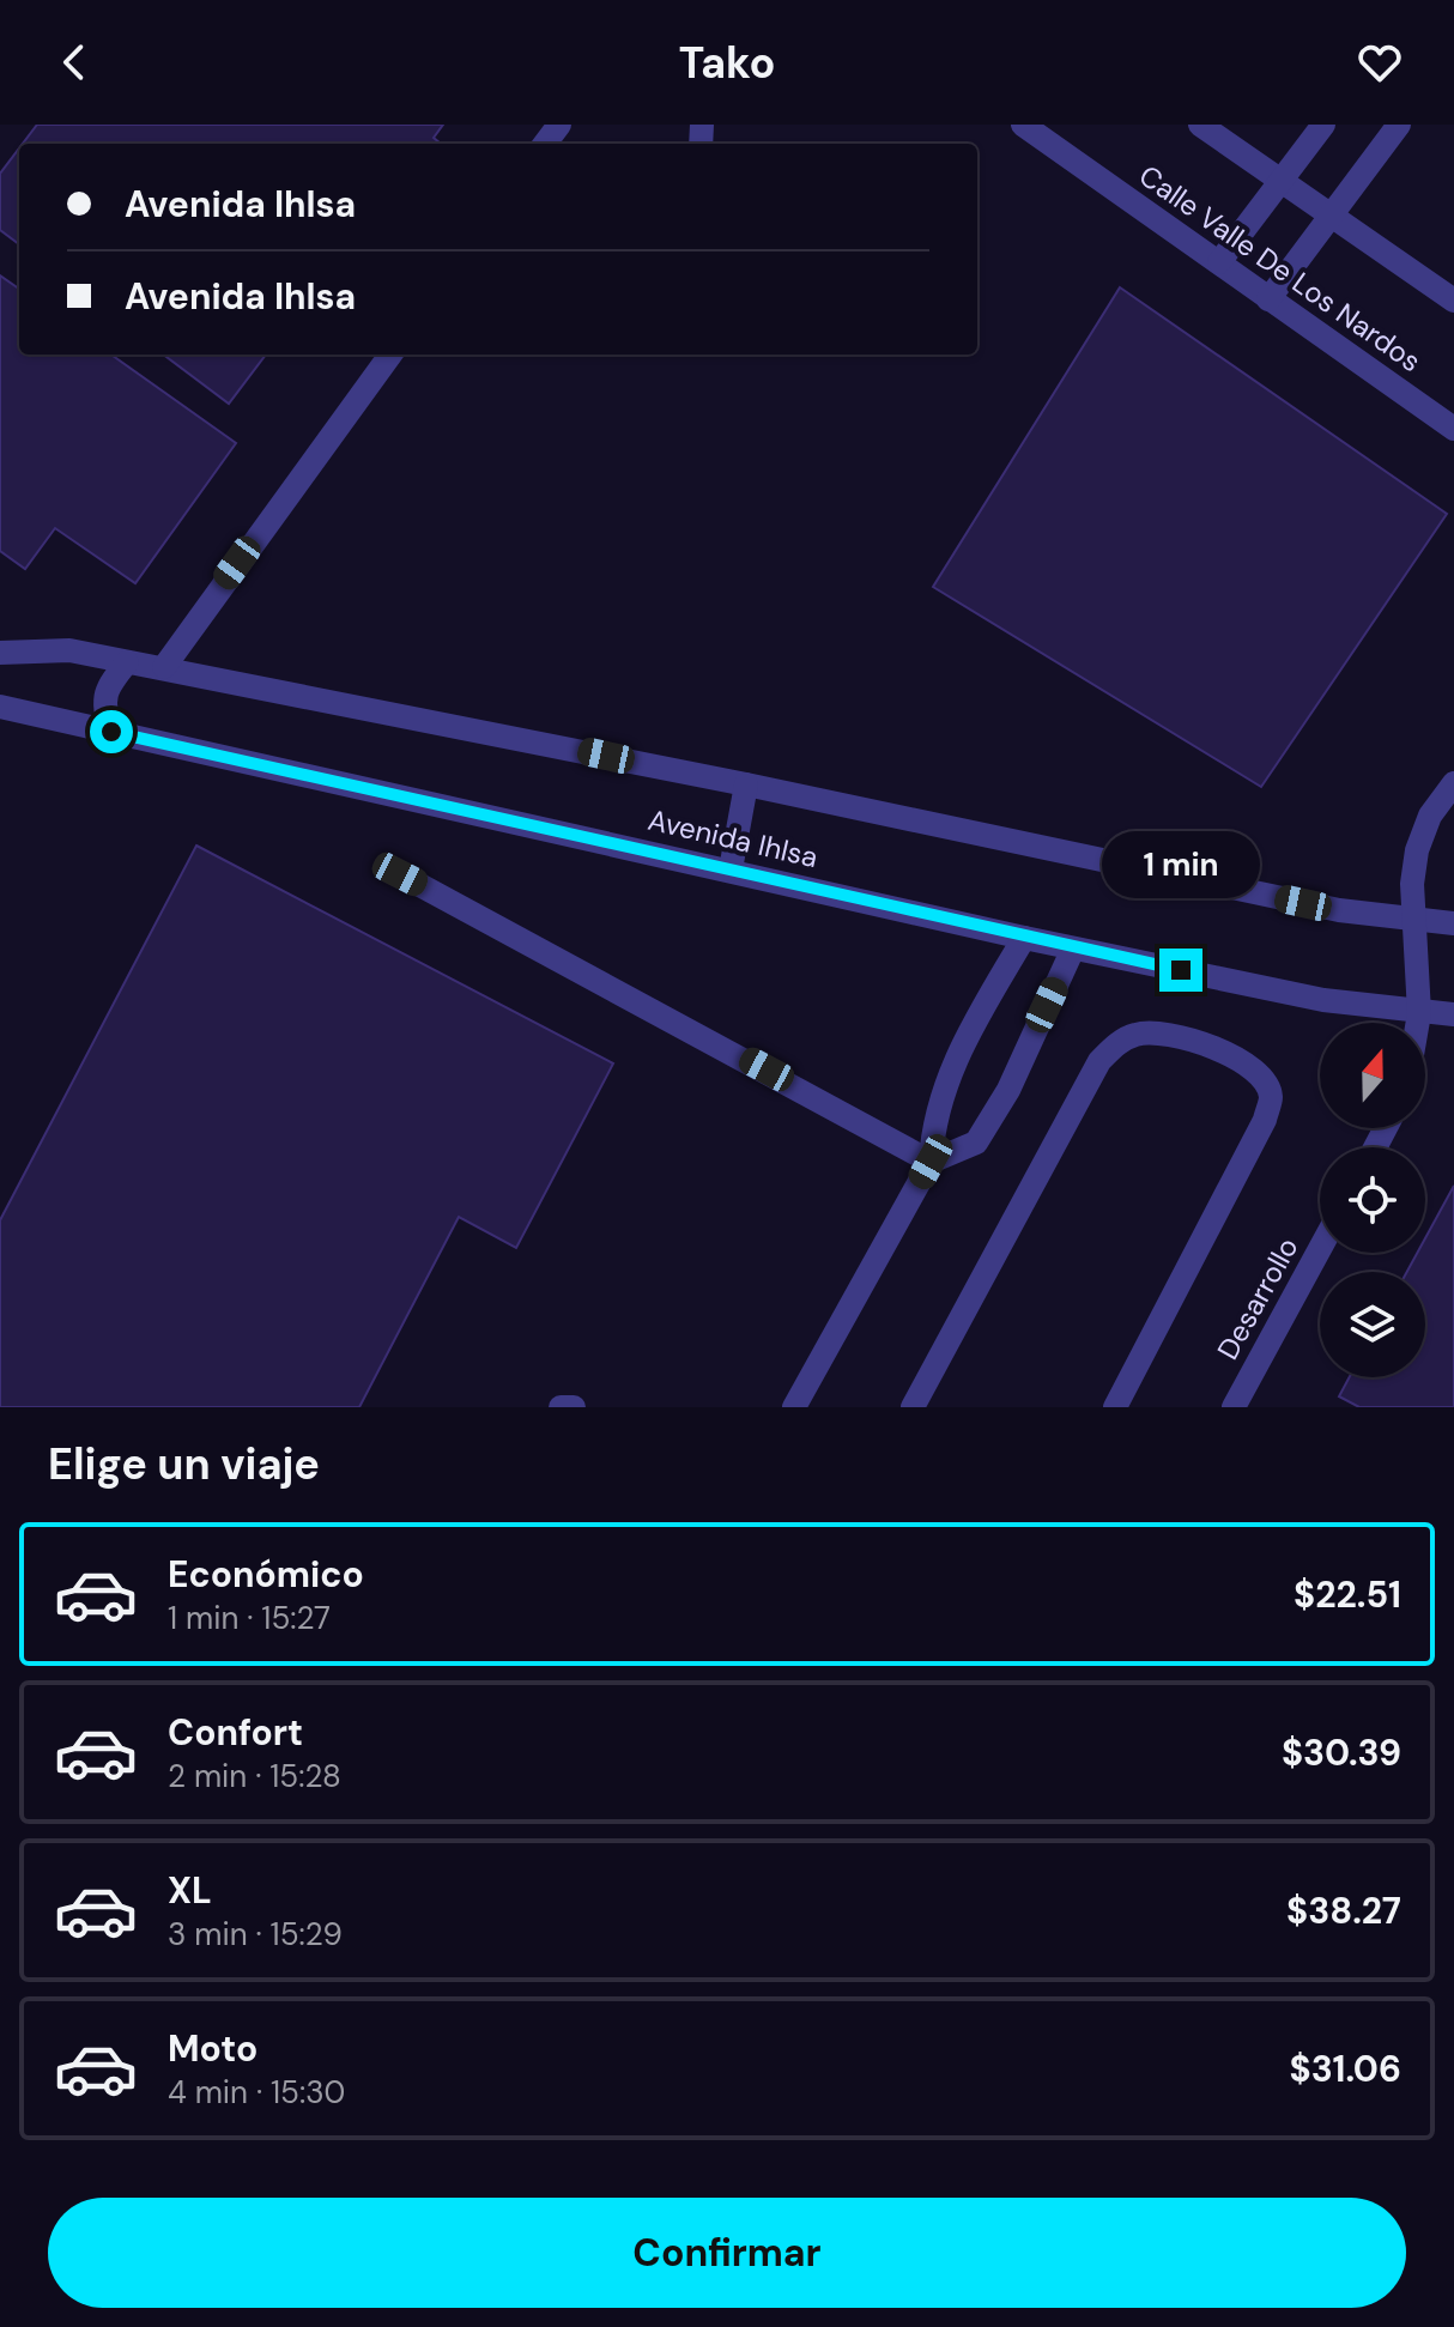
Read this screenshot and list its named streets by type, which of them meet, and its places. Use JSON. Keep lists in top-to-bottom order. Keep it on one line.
{"streets":{"street":["Calle Valle De Los Nardos","Avenida Ihlsa","Desarrollo"]},"north":"top","page":{"header":"Tako","banner":["Avenida Ihlsa","Avenida Ihlsa"],"bubble":"1 min","heading":"Elige un viaje","list":[{"name":"Económico","note":"1 min · 15:27","value":"$22.51"},{"name":"Confort","note":"2 min · 15:28","value":"$30.39"},{"name":"XL","note":"3 min · 15:29","value":"$38.27"},{"name":"Moto","note":"4 min · 15:30","value":"$31.06"}],"buttons":"Confirmar"}}
